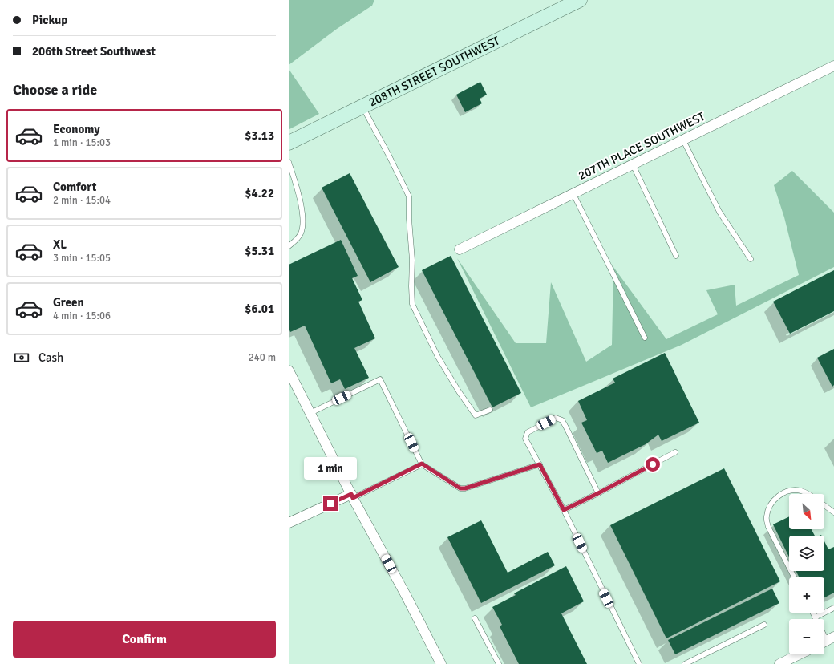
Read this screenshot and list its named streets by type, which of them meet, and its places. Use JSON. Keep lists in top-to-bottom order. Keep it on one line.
{"streets":{"street":["208TH STREET SOUTHWEST","207TH PLACE SOUTHWEST"]},"north":"bottom right","page":{"banner":["Pickup","206th Street Southwest"],"heading":"Choose a ride","list":[{"name":"Economy","note":"1 min · 15:03","value":"$3.13"},{"name":"Comfort","note":"2 min · 15:04","value":"$4.22"},{"name":"XL","note":"3 min · 15:05","value":"$5.31"},{"name":"Green","note":"4 min · 15:06","value":"$6.01"}],"pay":["Cash","240 m"],"bubble":"1 min","map_buttons":["+","−"],"buttons":"Confirm"}}
